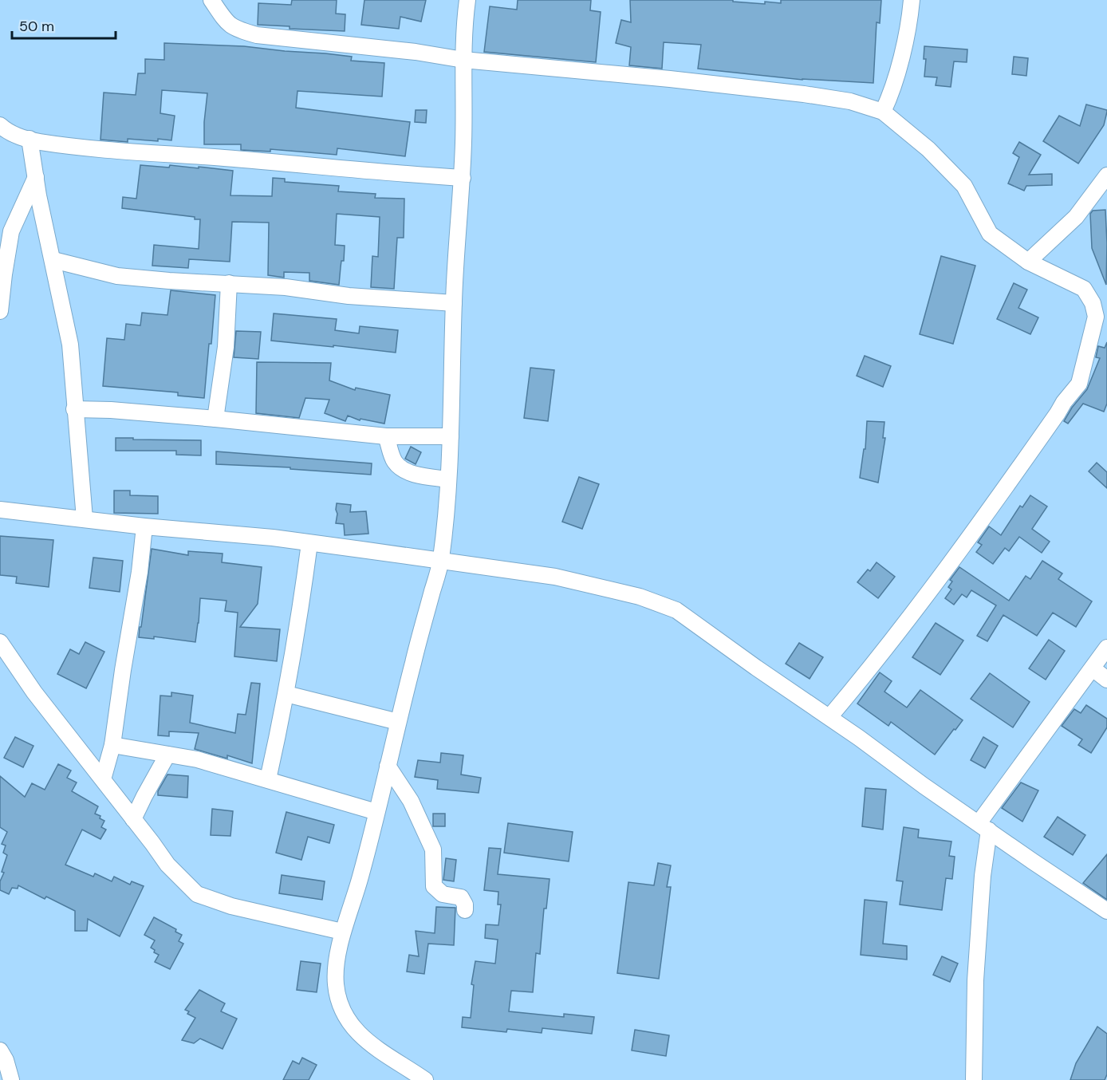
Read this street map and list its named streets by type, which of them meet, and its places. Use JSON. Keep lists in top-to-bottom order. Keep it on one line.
{"scale_bar":"50 m"}
